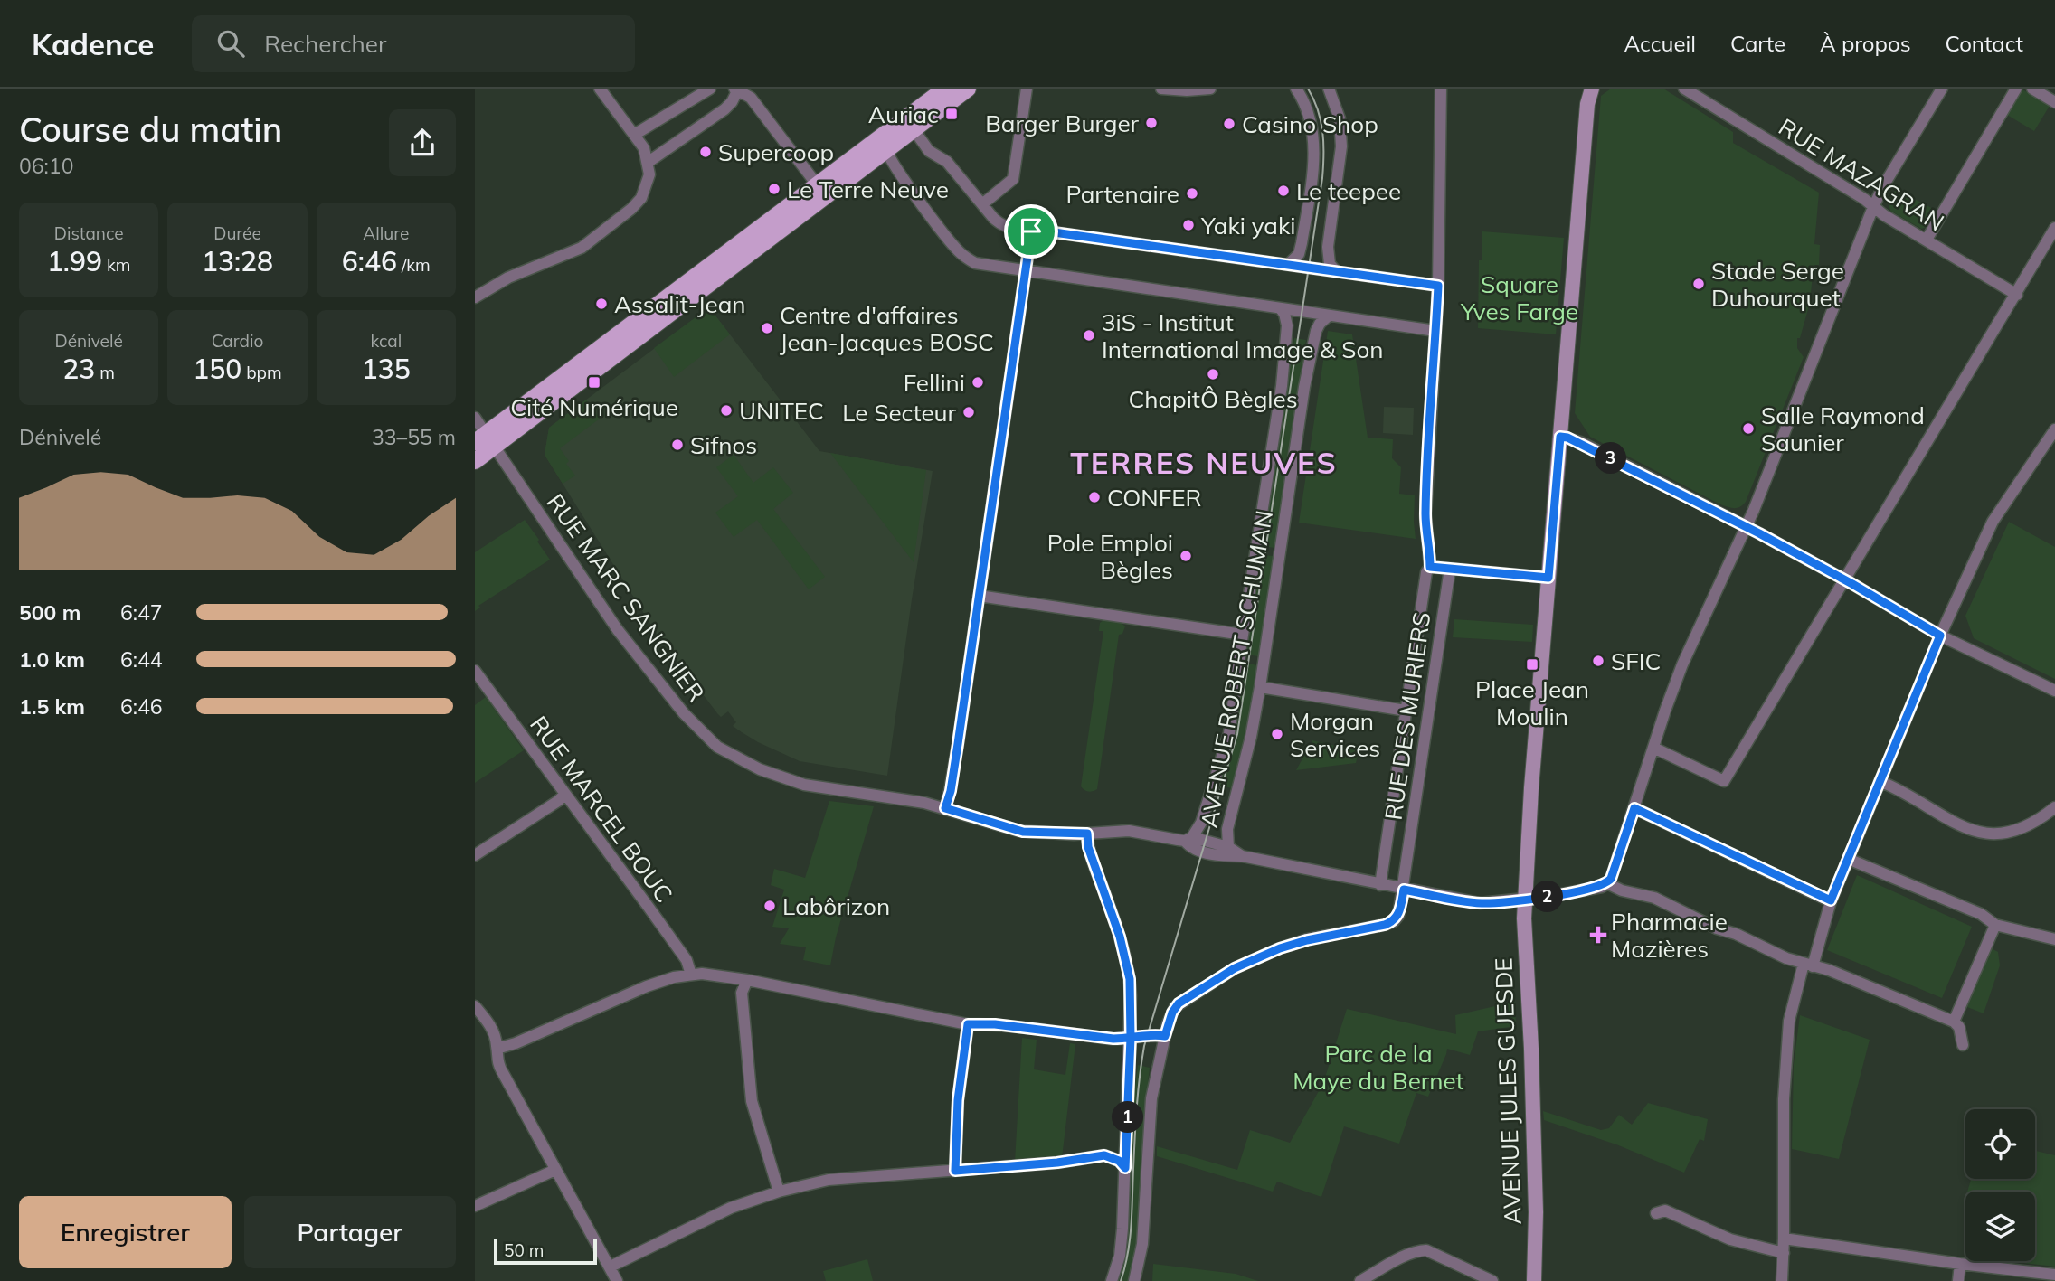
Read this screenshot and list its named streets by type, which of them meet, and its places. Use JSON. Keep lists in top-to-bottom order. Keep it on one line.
{"streets":{"street":["RUE MAZAGRAN","RUE MARC SANGNIER","AVENUE ROBERT SCHUMAN","RUE DES MURIERS","RUE MARCEL BOUC","AVENUE JULES GUESDE"]},"crossings":[["RUE MARC SANGNIER","AVENUE ROBERT SCHUMAN"]],"districts":["TERRES NEUVES"],"parks":["Square Yves Farge","Parc de la Maye du Bernet"],"places":{"transit":["Auriac","Cité Numérique","Place Jean Moulin"],"other":["Barger Burger","Casino Shop","Supercoop","Le Terre Neuve","Le teepee","Partenaire","Yaki yaki","Stade Serge Duhourquet","Assalit-Jean","Centre d'affaires Jean-Jacques BOSC","3iS - Institut International Image & Son","ChapitÔ Bègles","Fellini","UNITEC","Le Secteur","Salle Raymond Saunier","Sifnos","CONFER","Pole Emploi Bègles","SFIC","Morgan Services","Labôrizon"],"health":["Pharmacie Mazières"]},"scale_bar":"50 m","page":{"header":"Kadence","search":"Rechercher","nav":["Accueil","Carte","À propos","Contact"],"heading":["Course du matin","06:10"],"stats":[["Distance","1.99 km"],["Durée","13:28"],["Allure","6:46 /km"],["Dénivelé","23 m"],["Cardio","150 bpm"],["kcal","135"]],"chart":["Dénivelé","33–55 m"],"pins":["3","2","1"],"list":[{"name":"500 m","note":"6:47"},{"name":"1.0 km","note":"6:44"},{"name":"1.5 km","note":"6:46"}],"buttons":["Enregistrer","Partager"],"scale":"50 m"}}
